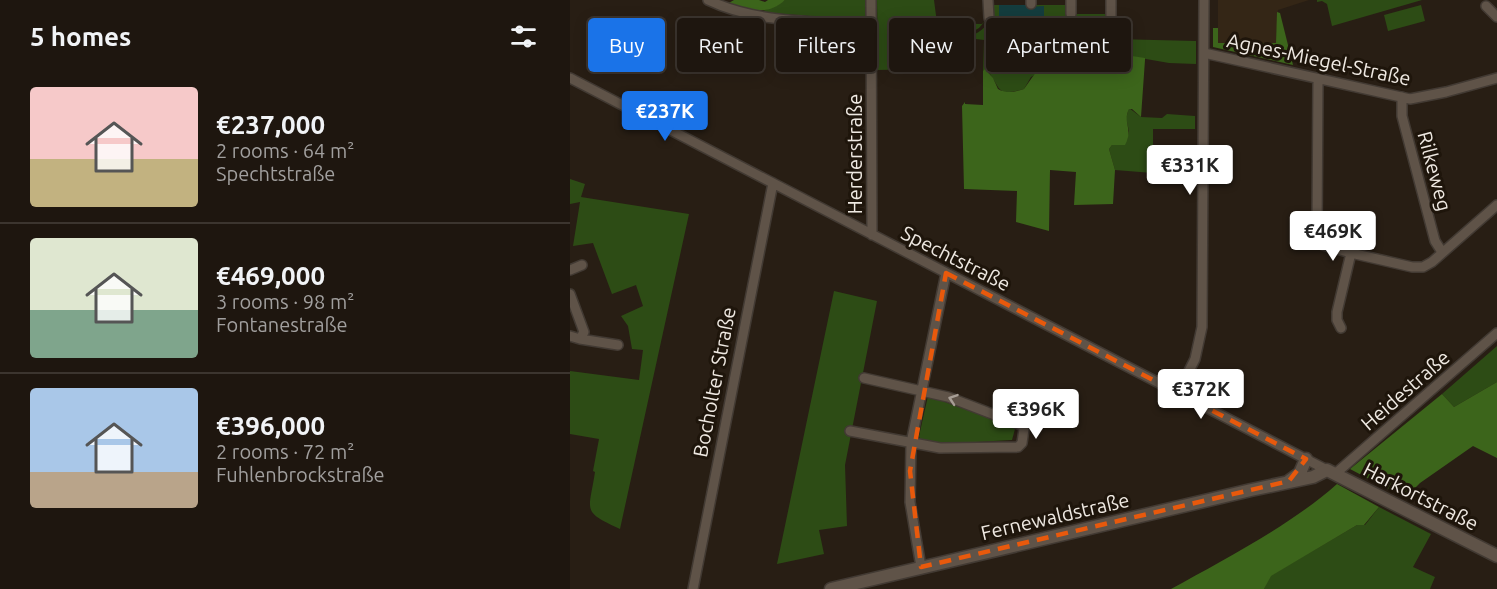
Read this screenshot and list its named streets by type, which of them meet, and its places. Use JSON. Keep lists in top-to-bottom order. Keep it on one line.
{"streets":{"street":["Agnes-Miegel-Straße","Herderstraße","Rilkeweg","Spechtstraße","Bocholter Straße","Heidestraße","Harkortstraße","Fernewaldstraße"]},"crossings":[["Agnes-Miegel-Straße","Rilkeweg"],["Herderstraße","Spechtstraße"],["Spechtstraße","Bocholter Straße"],["Spechtstraße","Heidestraße"],["Spechtstraße","Harkortstraße"],["Spechtstraße","Fernewaldstraße"],["Heidestraße","Harkortstraße"],["Heidestraße","Fernewaldstraße"],["Harkortstraße","Fernewaldstraße"]],"page":{"heading":"5 homes","chip":["Buy","Rent","Filters","New","Apartment"],"list":[{"name":"€237,000","note":"2 rooms · 64 m² · Spechtstraße"},{"name":"€469,000","note":"3 rooms · 98 m² · Fontanestraße"},{"name":"€396,000","note":"2 rooms · 72 m² · Fuhlenbrockstraße"}],"price":["€237K","€331K","€469K","€372K","€396K"]}}
